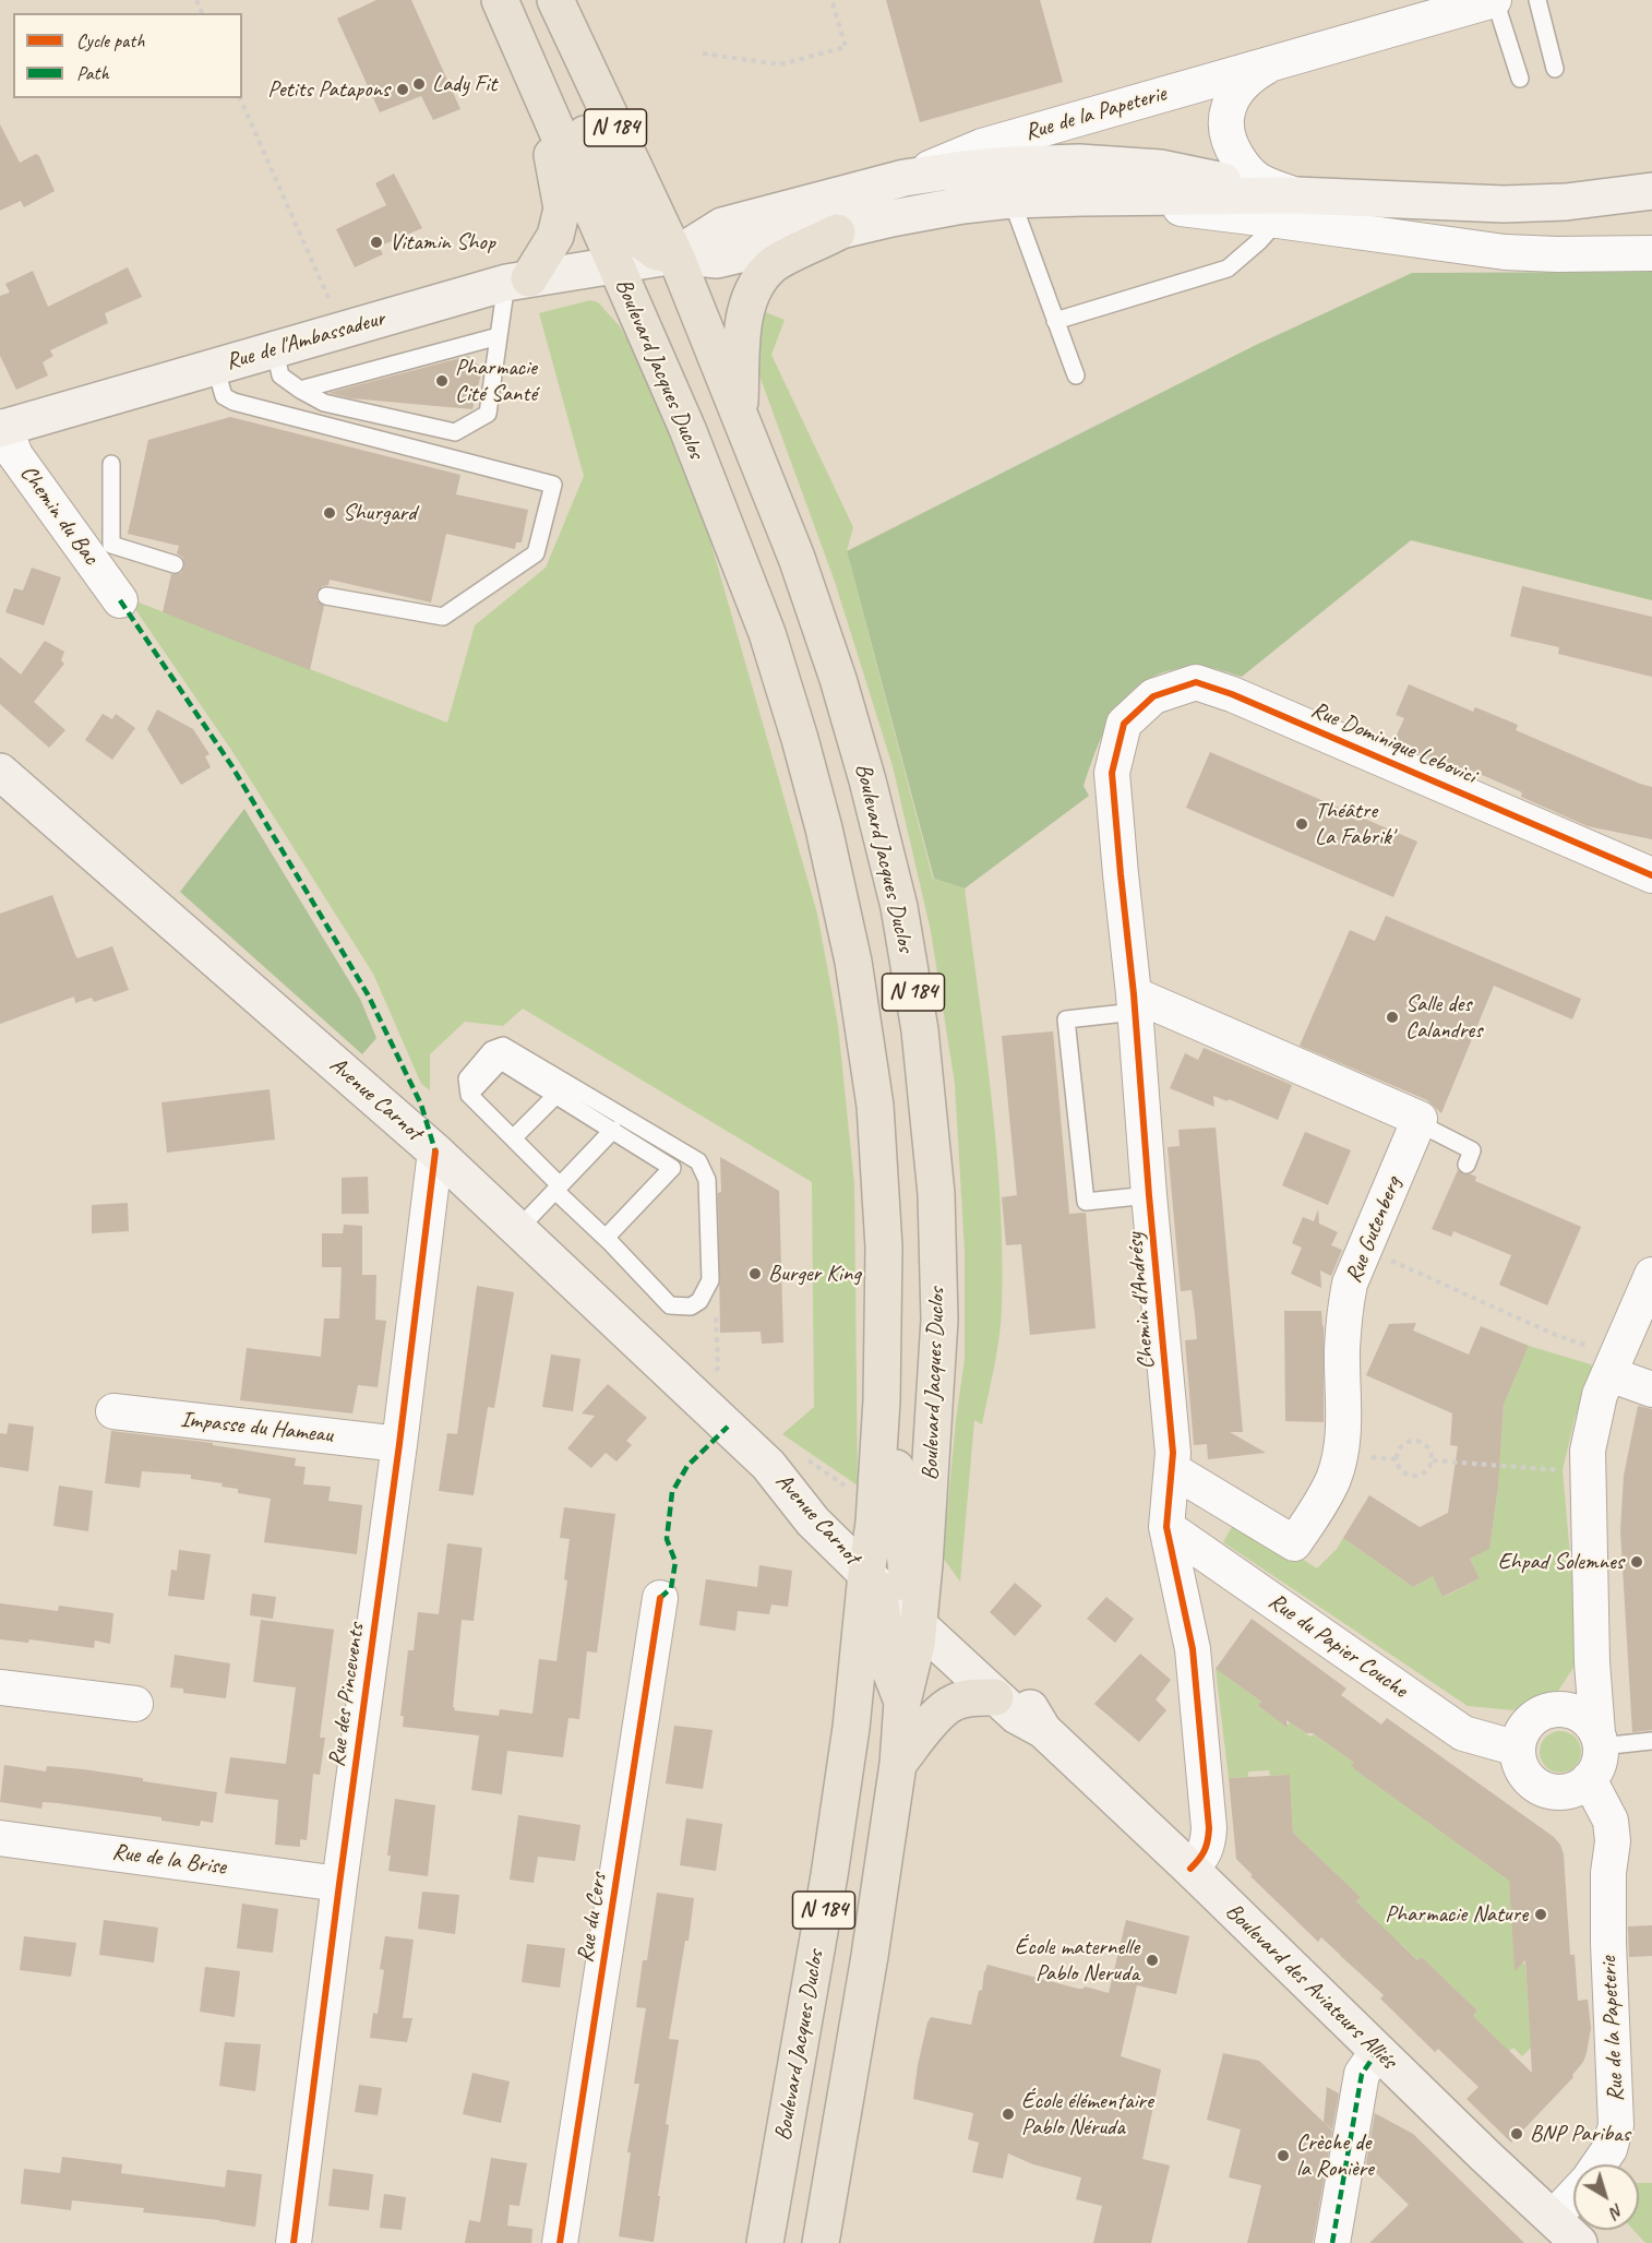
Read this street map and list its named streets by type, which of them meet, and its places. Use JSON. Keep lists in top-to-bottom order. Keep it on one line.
{"streets":{"main road":["N 184","Rue de l'Ambassadeur","Boulevard Jacques Duclos","Avenue Carnot","Boulevard des Aviateurs Alliés"],"street":["Rue de la Papeterie","Chemin du Bac","Rue Dominique Lebovici","Rue Gutenberg","Chemin d'Andrésy","Impasse du Hameau","Rue du Papier Couche","Rue des Pincevents","Rue de la Brise","Rue du Cers"]},"crossings":[["Rue de la Papeterie","Rue du Papier Couche"],["N 184","Rue de l'Ambassadeur"],["N 184","Boulevard Jacques Duclos"],["N 184","Avenue Carnot"],["N 184","Boulevard des Aviateurs Alliés"],["Rue de l'Ambassadeur","Boulevard Jacques Duclos"],["Rue de l'Ambassadeur","Chemin du Bac"],["Boulevard Jacques Duclos","Avenue Carnot"],["Boulevard Jacques Duclos","Boulevard des Aviateurs Alliés"],["Rue Dominique Lebovici","Chemin d'Andrésy"],["Avenue Carnot","Rue des Pincevents"],["Avenue Carnot","Boulevard des Aviateurs Alliés"],["Rue Gutenberg","Chemin d'Andrésy"],["Chemin d'Andrésy","Rue du Papier Couche"],["Chemin d'Andrésy","Boulevard des Aviateurs Alliés"],["Impasse du Hameau","Rue des Pincevents"],["Rue des Pincevents","Rue de la Brise"]],"places":["Lady Fit","Petits Patapons","Vitamin Shop","Pharmacie Cité Santé","Shurgard","Théâtre La Fabrik'","Salle des Calandres","Burger King","Ehpad Solemnes","Pharmacie Nature","École maternelle Pablo Neruda","École élémentaire Pablo Néruda","BNP Paribas","Crèche de la Ronière"],"legend":["Cycle path","Path"],"north":"bottom right"}
